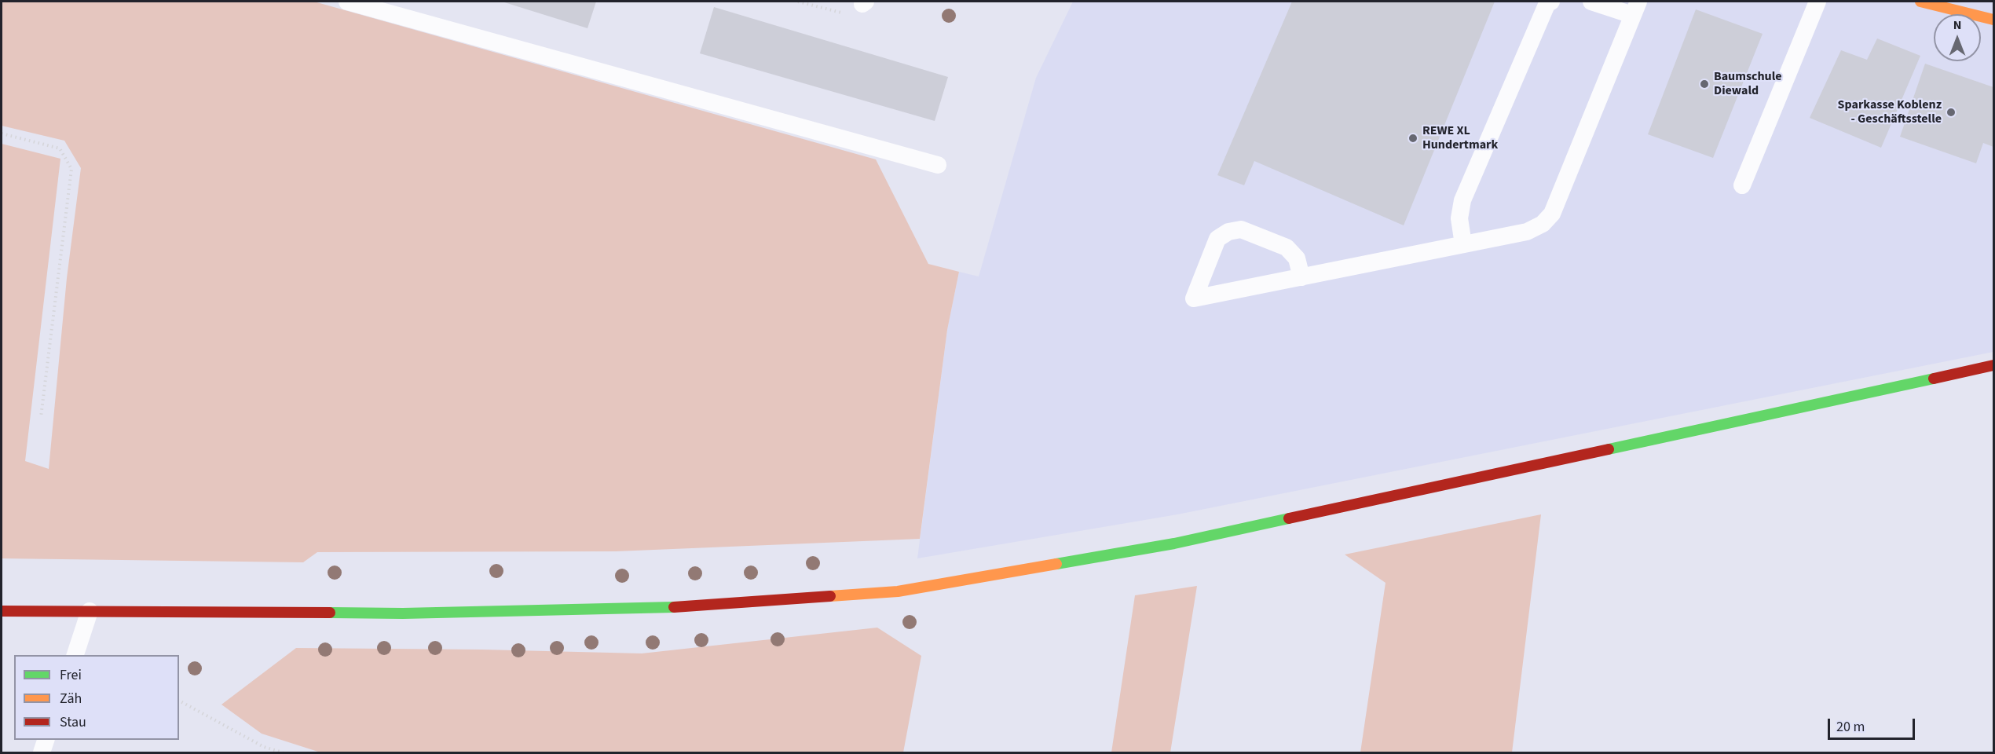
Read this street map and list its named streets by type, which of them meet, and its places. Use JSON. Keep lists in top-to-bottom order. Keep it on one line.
{"places":["Baumschule Diewald","Sparkasse Koblenz - Geschäftsstelle","REWE XL Hundertmark"],"legend":["Frei","Zäh","Stau"],"scale_bar":"20 m","north":"top"}
